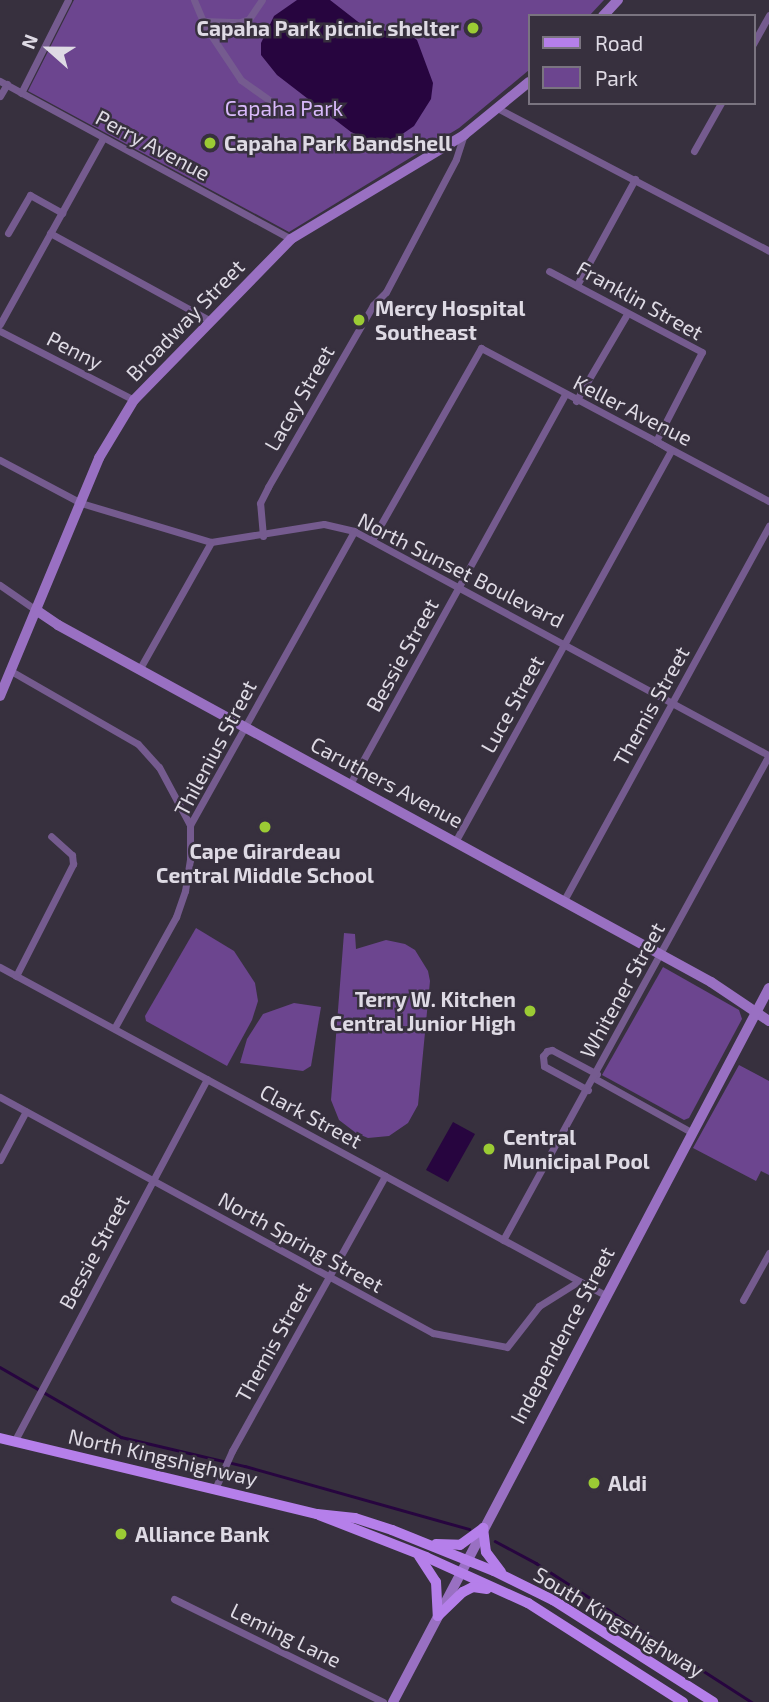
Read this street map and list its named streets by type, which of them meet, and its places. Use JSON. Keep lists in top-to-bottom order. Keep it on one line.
{"streets":{"main road":["North Kingshighway","South Kingshighway"],"street":["Perry Avenue","Franklin Street","Broadway Street","Penny","Lacey Street","Keller Avenue","North Sunset Boulevard","Bessie Street","Luce Street","Themis Street","Thilenius Street","Caruthers Avenue","Whitener Street","Clark Street","North Spring Street","Independence Street","Leming Lane"]},"crossings":[["Perry Avenue","Broadway Street"],["Franklin Street","Keller Avenue"],["Franklin Street","Luce Street"],["Broadway Street","Penny"],["Broadway Street","Lacey Street"],["Broadway Street","North Sunset Boulevard"],["Broadway Street","Caruthers Avenue"],["Lacey Street","North Sunset Boulevard"],["Keller Avenue","North Sunset Boulevard"],["Keller Avenue","Bessie Street"],["Keller Avenue","Luce Street"],["North Sunset Boulevard","Bessie Street"],["North Sunset Boulevard","Luce Street"],["North Sunset Boulevard","Themis Street"],["North Sunset Boulevard","Thilenius Street"],["North Sunset Boulevard","Whitener Street"],["Bessie Street","Caruthers Avenue"],["Bessie Street","Clark Street"],["Bessie Street","North Spring Street"],["Bessie Street","North Kingshighway"],["Luce Street","Caruthers Avenue"],["Themis Street","Caruthers Avenue"],["Themis Street","Clark Street"],["Themis Street","North Spring Street"],["Themis Street","North Kingshighway"],["Thilenius Street","Caruthers Avenue"],["Thilenius Street","Clark Street"],["Caruthers Avenue","Whitener Street"],["Caruthers Avenue","Independence Street"],["Whitener Street","Clark Street"],["Clark Street","North Spring Street"],["Clark Street","Independence Street"],["Independence Street","North Kingshighway"],["Independence Street","South Kingshighway"],["North Kingshighway","South Kingshighway"]],"parks":["Capaha Park"],"places":["Capaha Park picnic shelter","Capaha Park Bandshell","Mercy Hospital Southeast","Cape Girardeau Central Middle School","Terry W. Kitchen Central Junior High","Central Municipal Pool","Aldi","Alliance Bank"],"legend":["Road","Park"],"north":"left"}
